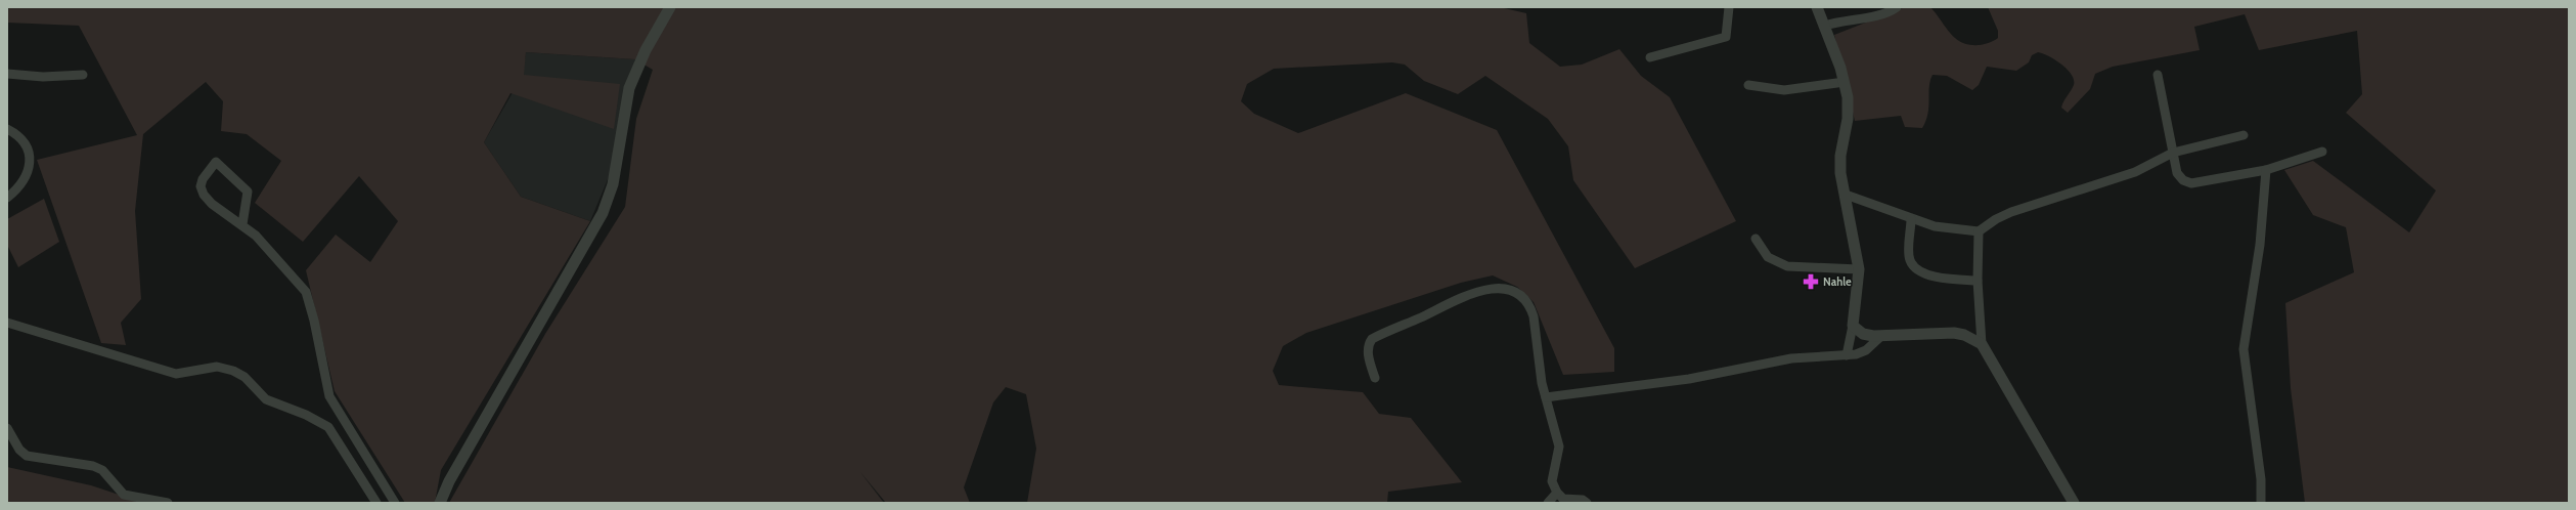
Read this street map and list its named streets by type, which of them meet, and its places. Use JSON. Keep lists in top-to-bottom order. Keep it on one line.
{"places":{"pharmacy":["Nahle"]}}
